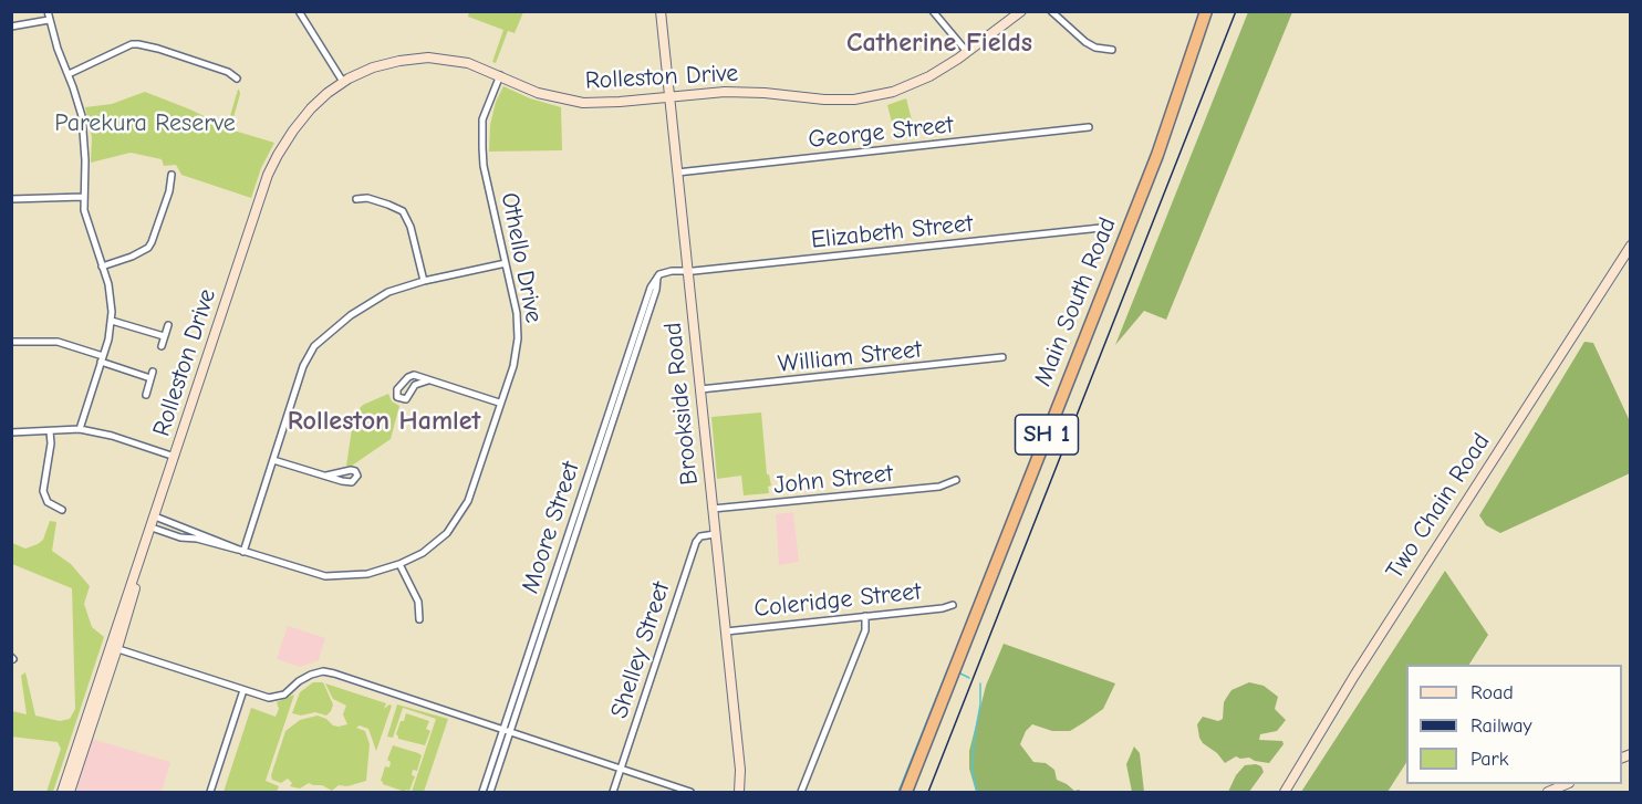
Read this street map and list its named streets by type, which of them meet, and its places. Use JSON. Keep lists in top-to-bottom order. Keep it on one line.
{"streets":{"highway":["Main South Road","SH 1"],"main road":["Rolleston Drive","Brookside Road","Two Chain Road"],"street":["George Street","Elizabeth Street","Othello Drive","William Street","John Street","Moore Street","Coleridge Street","Shelley Street"]},"crossings":[["Rolleston Drive","Othello Drive"],["Rolleston Drive","Brookside Road"],["George Street","Brookside Road"],["Elizabeth Street","Brookside Road"],["Elizabeth Street","Moore Street"],["William Street","Brookside Road"],["Brookside Road","John Street"],["Brookside Road","Moore Street"],["Brookside Road","Coleridge Street"],["Brookside Road","Shelley Street"]],"districts":["Catherine Fields","Rolleston Hamlet"],"parks":["Parekura Reserve"],"legend":["Road","Railway","Park"]}
